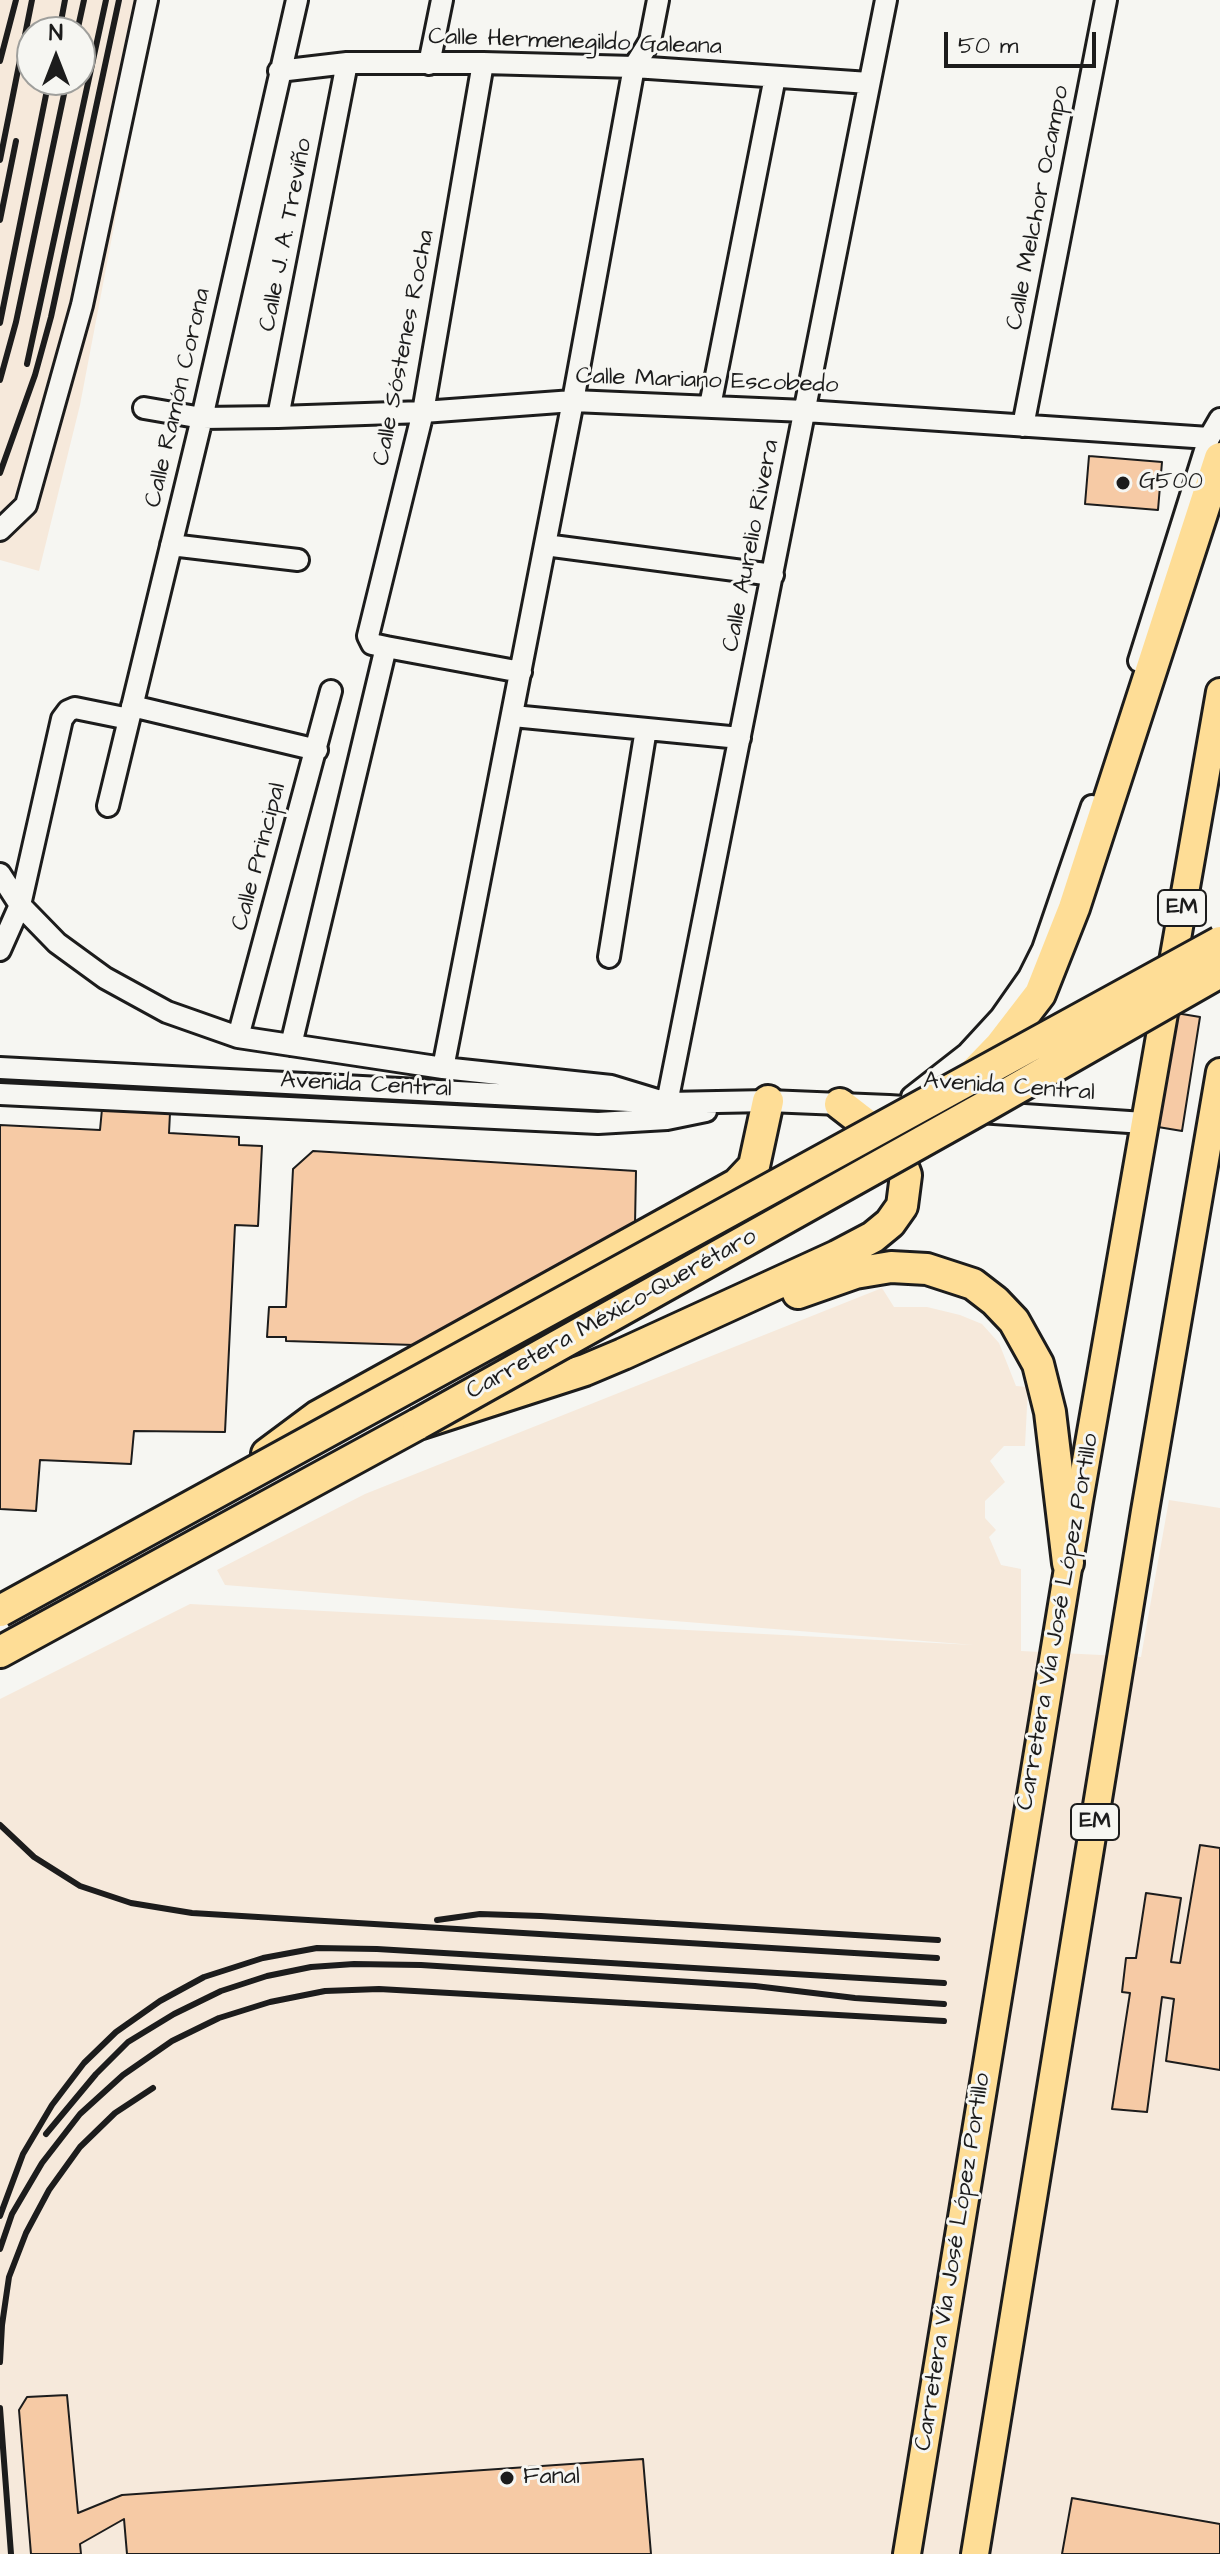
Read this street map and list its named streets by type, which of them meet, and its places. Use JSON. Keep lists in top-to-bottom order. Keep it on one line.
{"streets":{"highway":["Carretera México-Querétaro"],"main road":["EM","Carretera Vía José López Portillo"],"street":["Calle Hermenegildo Galeana","Calle Melchor Ocampo","Calle J. A. Treviño","Calle Sóstenes Rocha","Calle Mariano Escobedo","Calle Ramón Corona","Calle Aurelio Rivera","Calle Principal","Avenida Central"]},"crossings":[["Calle Hermenegildo Galeana","Calle J. A. Treviño"],["Calle Hermenegildo Galeana","Calle Sóstenes Rocha"],["Calle Hermenegildo Galeana","Calle Ramón Corona"],["Calle Hermenegildo Galeana","Calle Aurelio Rivera"],["Calle Melchor Ocampo","Calle Mariano Escobedo"],["Calle J. A. Treviño","Calle Mariano Escobedo"],["Calle Sóstenes Rocha","Calle Mariano Escobedo"],["Calle Mariano Escobedo","Calle Ramón Corona"],["Calle Mariano Escobedo","Calle Aurelio Rivera"],["Calle Aurelio Rivera","Avenida Central"],["Avenida Central","Carretera Vía José López Portillo"]],"places":["G500","Fanal"],"scale_bar":"50 m","north":"top"}
